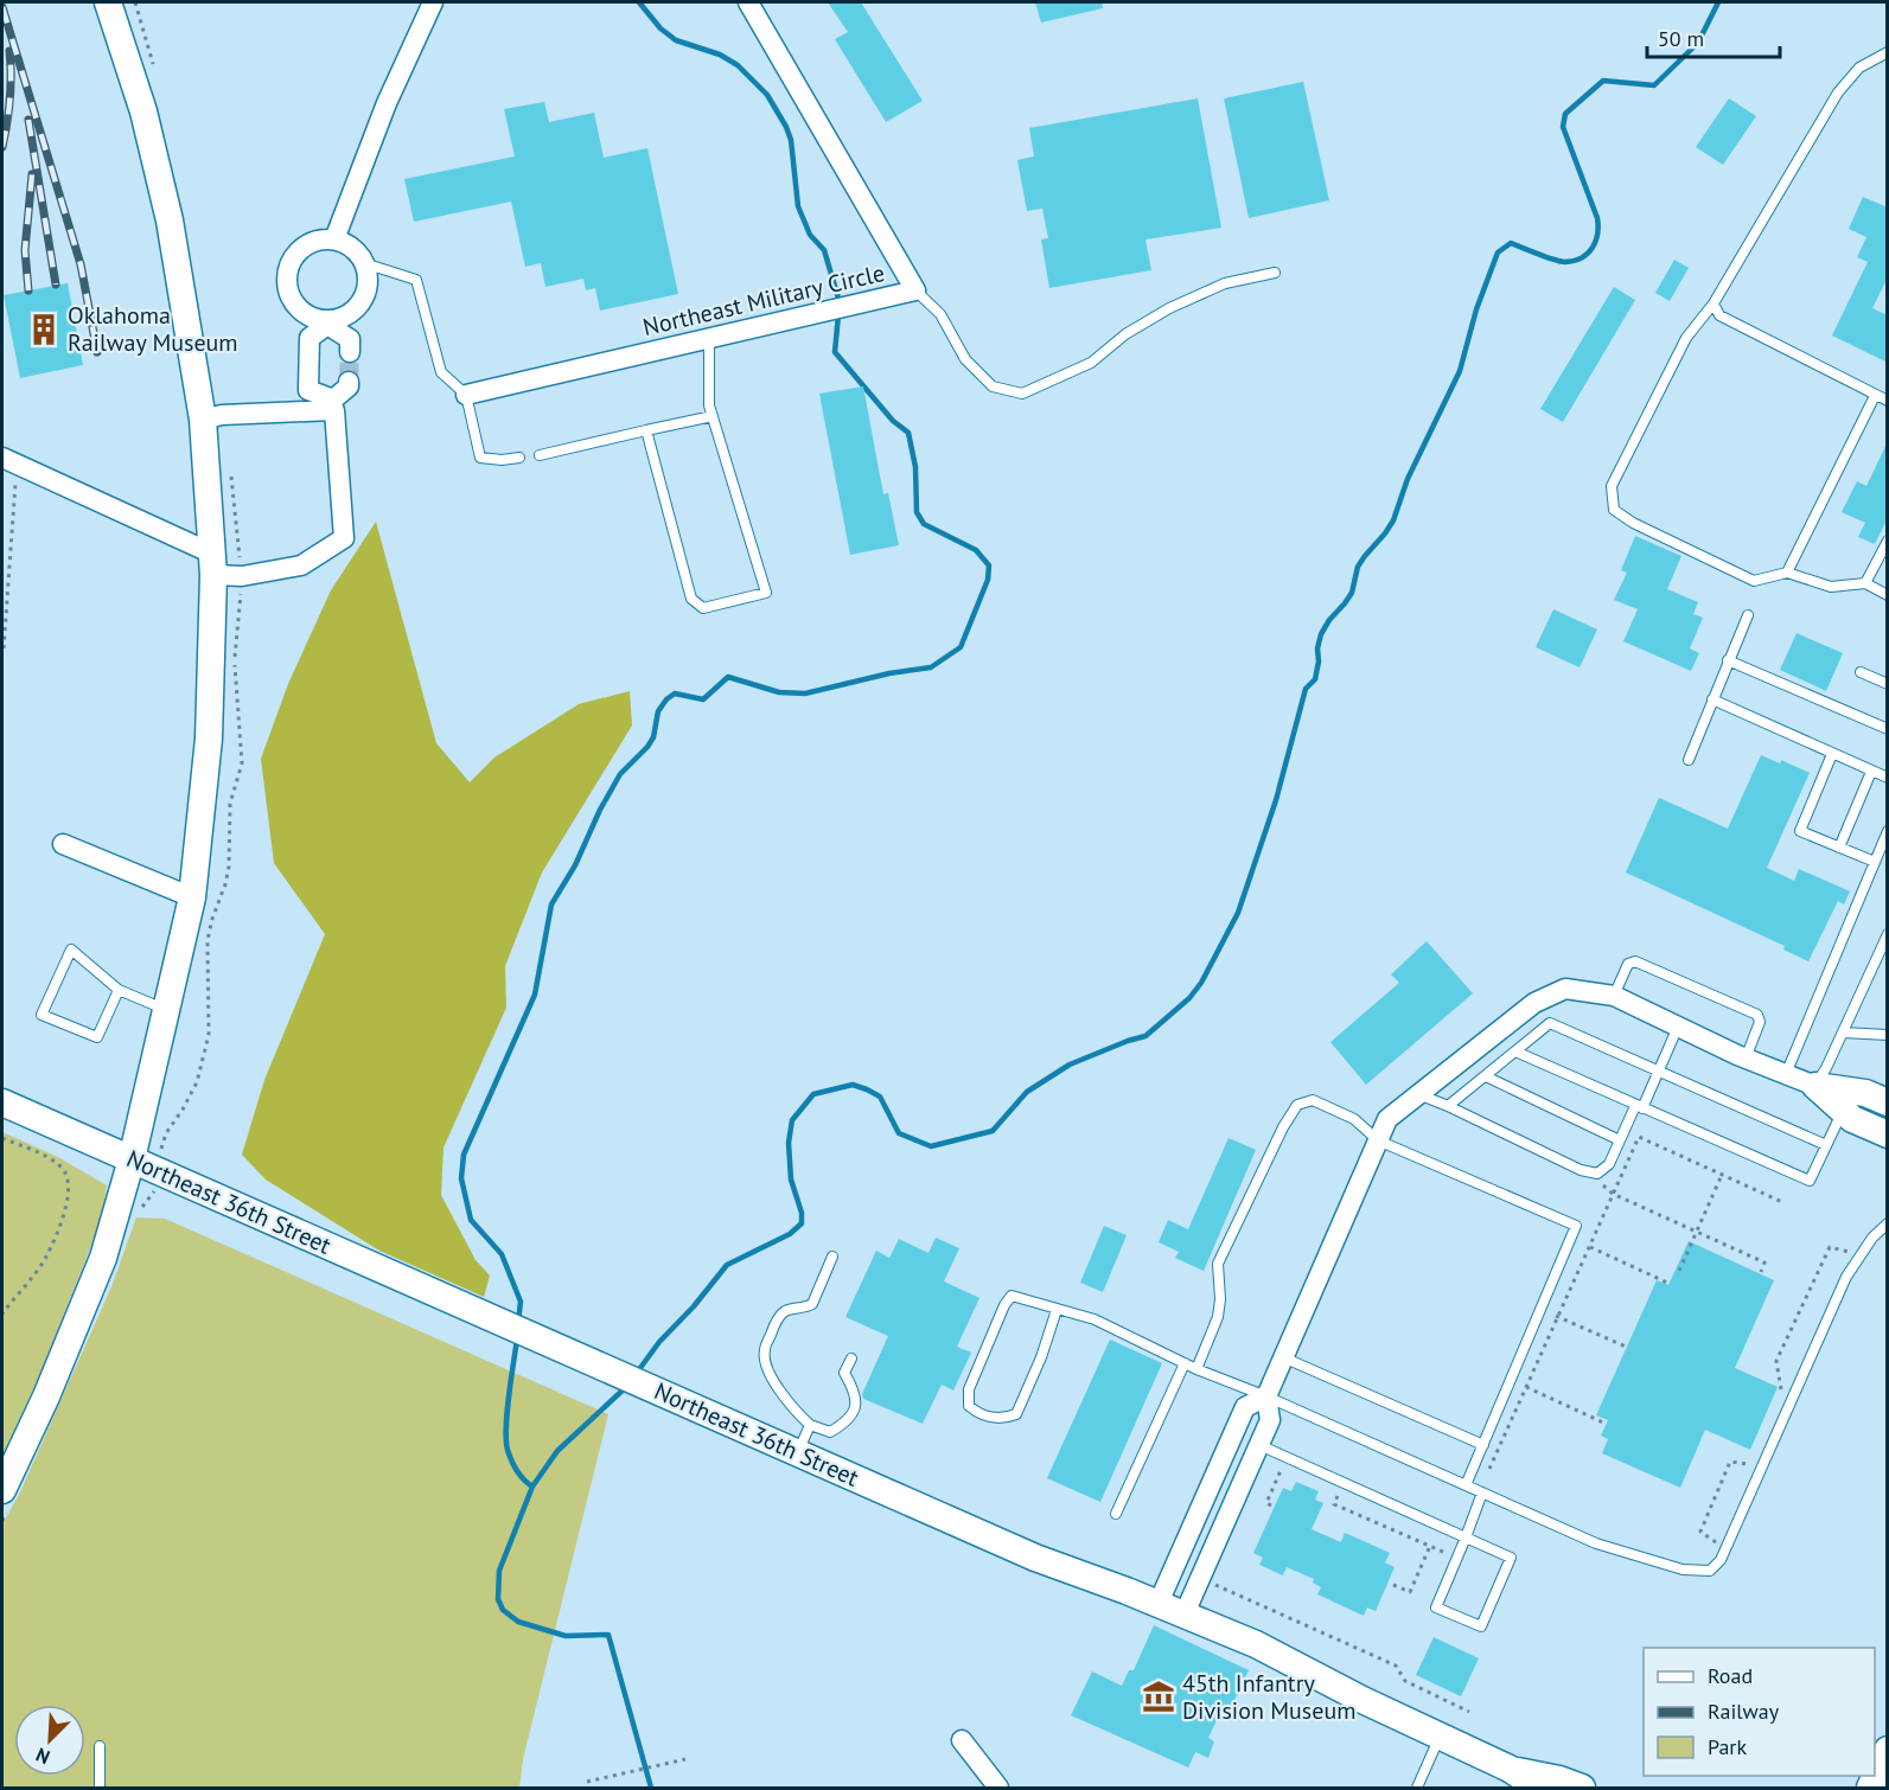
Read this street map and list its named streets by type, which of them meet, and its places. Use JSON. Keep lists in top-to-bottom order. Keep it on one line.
{"streets":{"main road":["Northeast 36th Street"],"street":["Northeast Military Circle"]},"places":{"building":["Oklahoma Railway Museum"],"museum":["45th Infantry Division Museum"]},"legend":["Road","Railway","Park"],"scale_bar":"50 m","north":"bottom left"}
